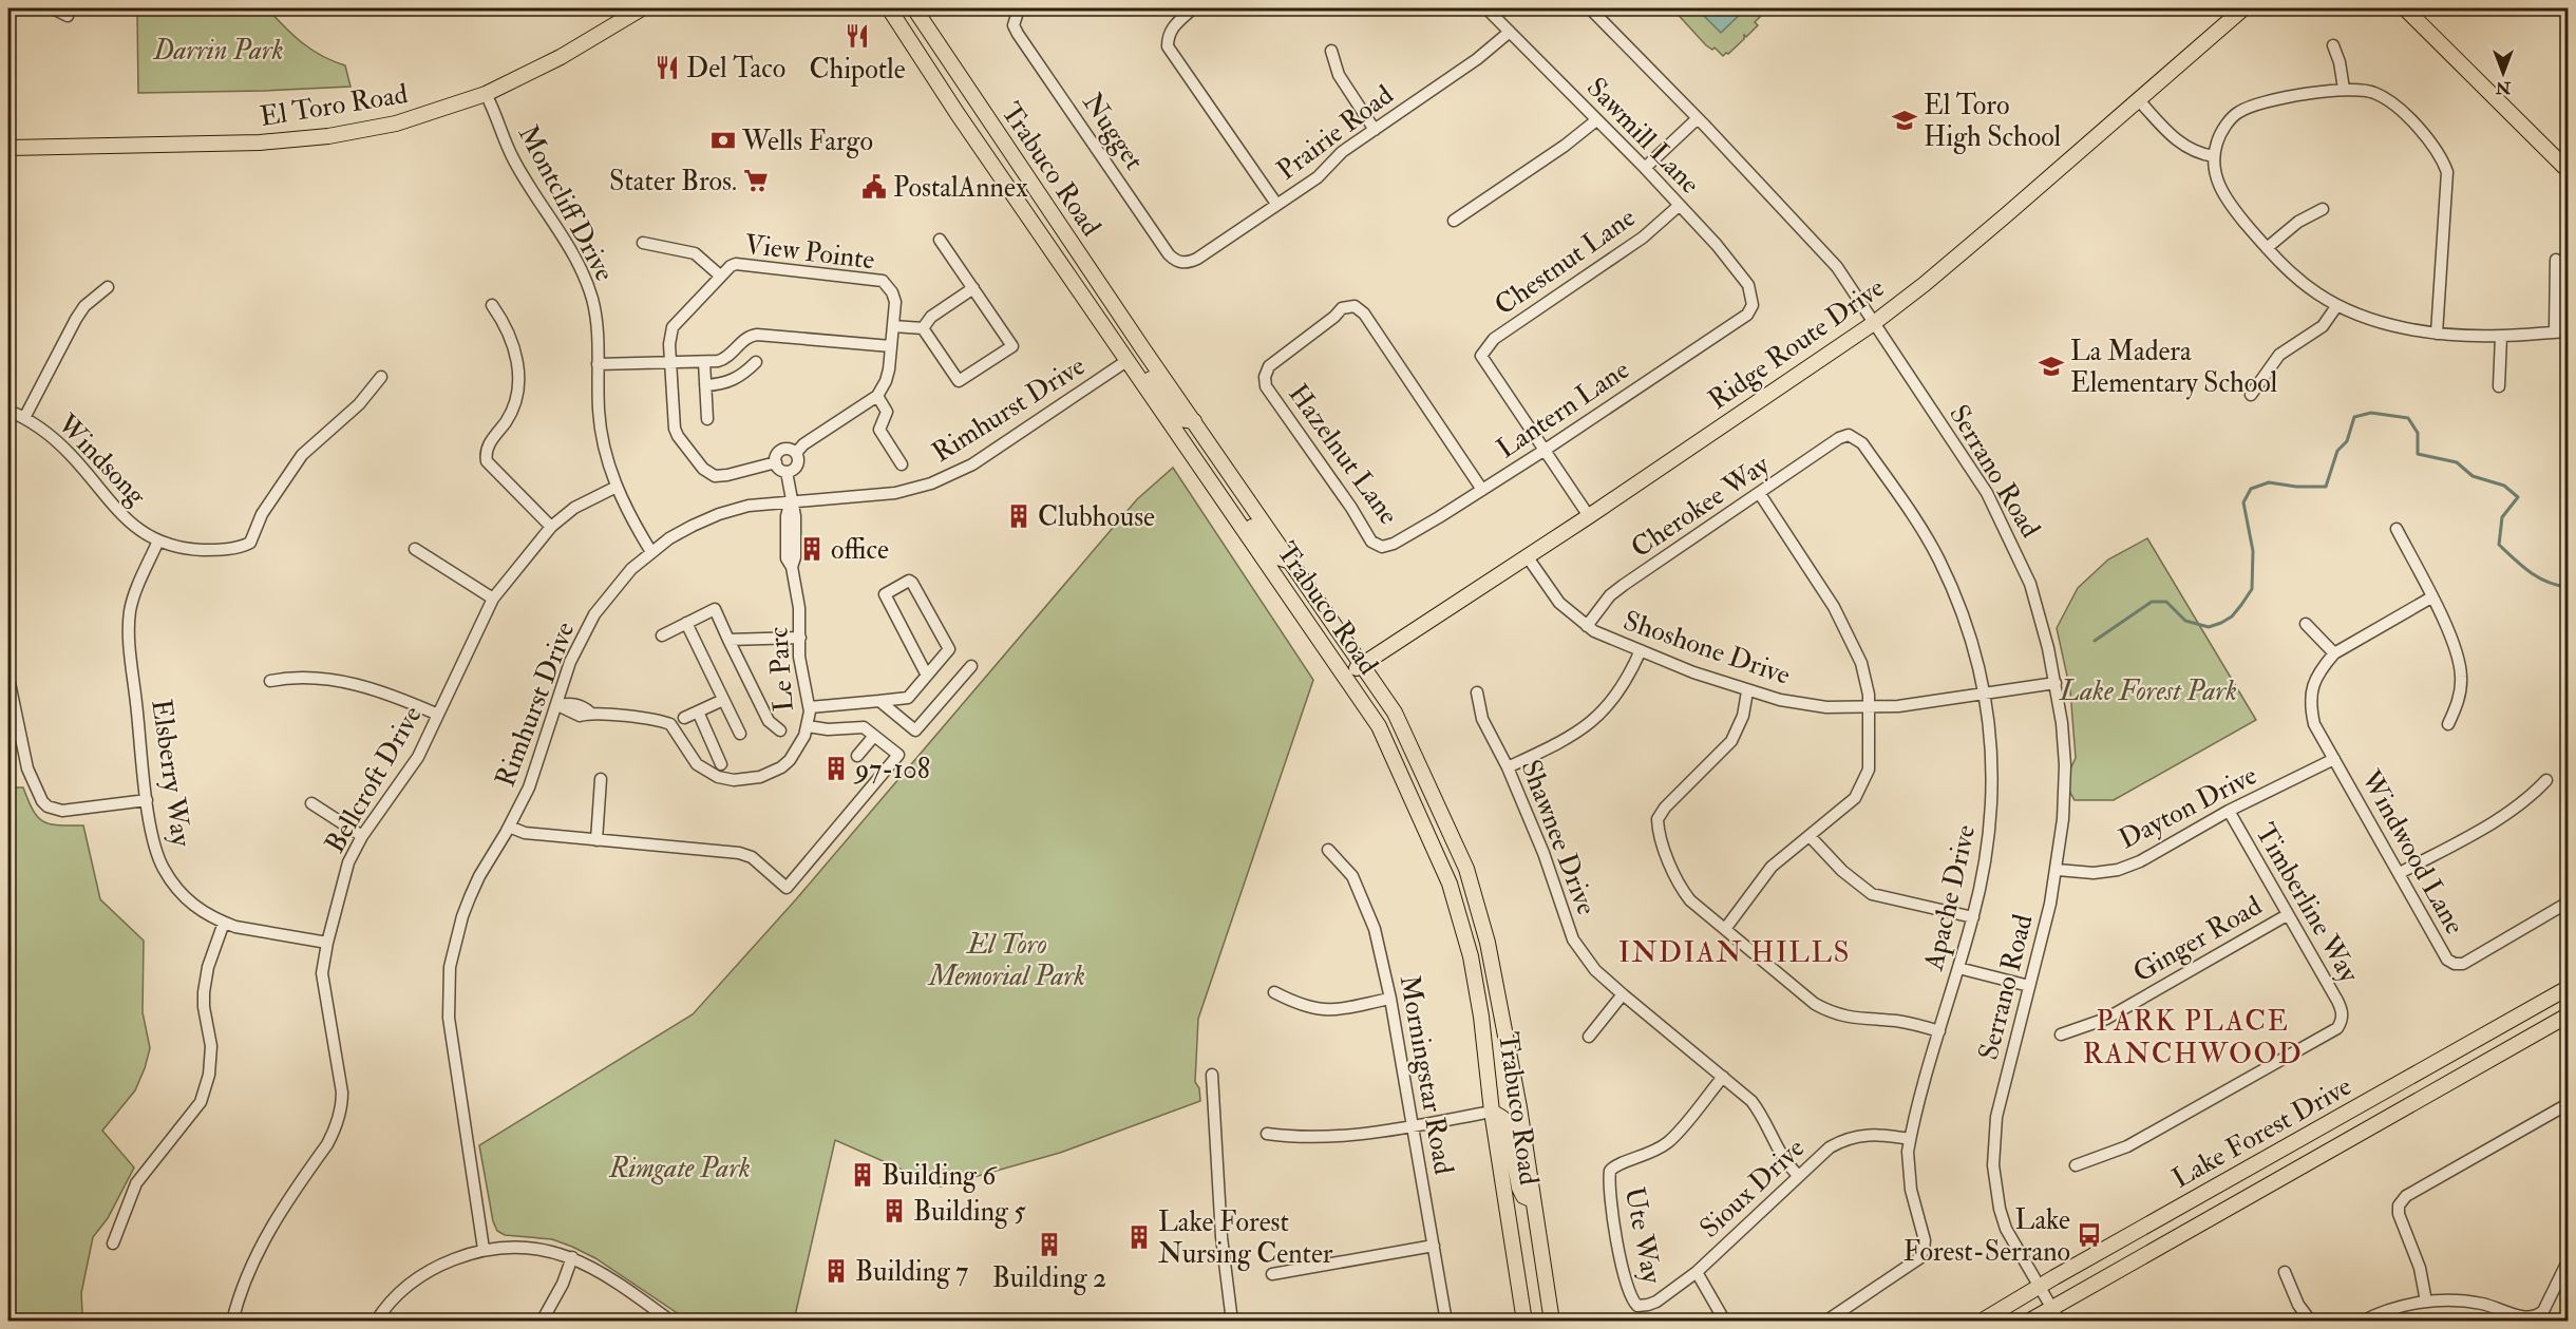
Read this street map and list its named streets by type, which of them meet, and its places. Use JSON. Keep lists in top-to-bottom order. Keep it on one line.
{"streets":{"main road":["El Toro Road","Trabuco Road","Ridge Route Drive","Lake Forest Drive"],"street":["Nugget","Prairie Road","Sawmill Lane","Montcliff Drive","View Pointe","Chestnut Lane","Rimhurst Drive","Lantern Lane","Hazelnut Lane","Windsong","Serrano Road","Cherokee Way","Shoshone Drive","Le Parc","Elsberry Way","Bellcroft Drive","Dayton Drive","Shawnee Drive","Windwood Lane","Apache Drive","Timberline Way","Ginger Road","Morningstar Road","Sioux Drive","Ute Way"]},"crossings":[["El Toro Road","Montcliff Drive"],["Nugget","Prairie Road"],["Prairie Road","Sawmill Lane"],["Sawmill Lane","Chestnut Lane"],["Sawmill Lane","Lantern Lane"],["Trabuco Road","Ridge Route Drive"],["Trabuco Road","Rimhurst Drive"],["Montcliff Drive","Rimhurst Drive"],["Montcliff Drive","Bellcroft Drive"],["View Pointe","Le Parc"],["Chestnut Lane","Lantern Lane"],["Ridge Route Drive","Serrano Road"],["Ridge Route Drive","Shoshone Drive"],["Rimhurst Drive","Le Parc"],["Lantern Lane","Hazelnut Lane"],["Windsong","Elsberry Way"],["Serrano Road","Shoshone Drive"],["Serrano Road","Dayton Drive"],["Serrano Road","Lake Forest Drive"],["Cherokee Way","Shoshone Drive"],["Cherokee Way","Apache Drive"],["Shoshone Drive","Apache Drive"],["Elsberry Way","Bellcroft Drive"],["Dayton Drive","Windwood Lane"],["Dayton Drive","Timberline Way"],["Shawnee Drive","Sioux Drive"],["Shawnee Drive","Ute Way"],["Apache Drive","Sioux Drive"],["Timberline Way","Ginger Road"],["Sioux Drive","Ute Way"]],"districts":["INDIAN HILLS","PARK PLACE RANCHWOOD"],"parks":["Darrin Park","Lake Forest Park","El Toro Memorial Park","Rimgate Park"],"places":{"restaurant":["Chipotle","Del Taco"],"school or university":["El Toro High School","La Madera Elementary School"],"bank":["Wells Fargo"],"supermarket":["Stater Bros."],"public building":["PostalAnnex"],"building":["Clubhouse","office","97-108","Building 6","Building 5","Lake Forest Nursing Center","Building 2","Building 7"],"bus stop":["Lake Forest-Serrano"]},"north":"bottom"}
